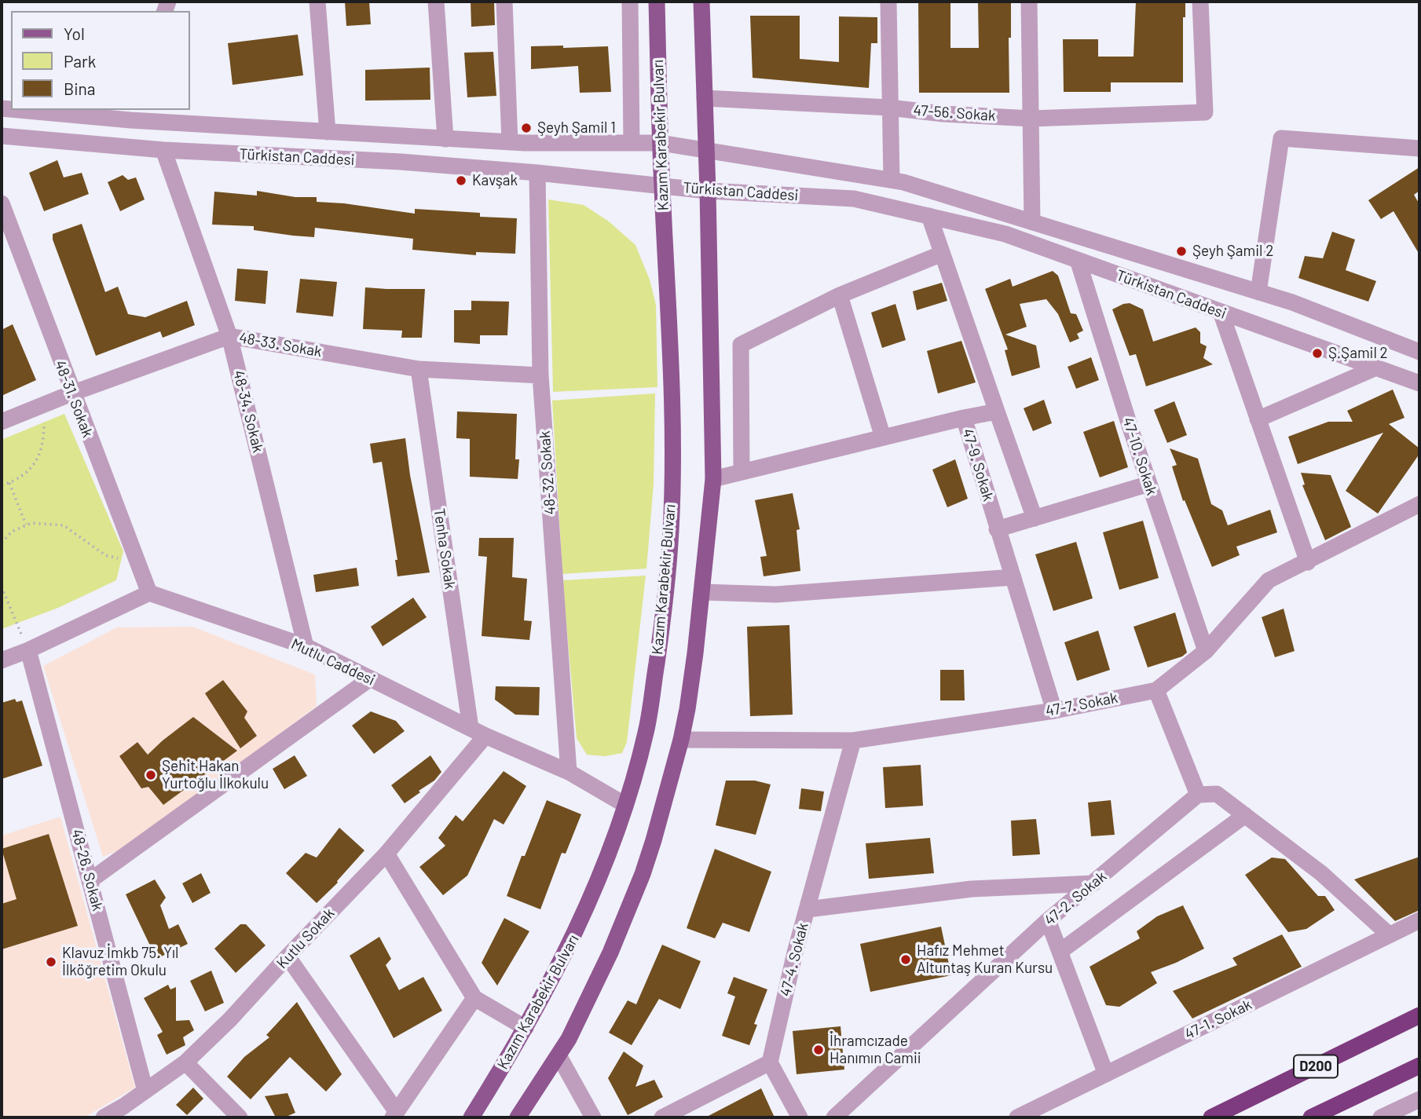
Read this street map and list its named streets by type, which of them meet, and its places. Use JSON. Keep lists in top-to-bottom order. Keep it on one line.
{"streets":{"highway":["D200"],"main road":["Kazım Karabekir Bulvarı"],"street":["47-56. Sokak","Türkistan Caddesi","48-33. Sokak","48-31. Sokak","48-34. Sokak","47-10. Sokak","47-9. Sokak","48-32. Sokak","Tenha Sokak","Mutlu Caddesi","47-7. Sokak","48-26. Sokak","47-2. Sokak","Kutlu Sokak","47-4. Sokak","47-1. Sokak"]},"crossings":[["Kazım Karabekir Bulvarı","Türkistan Caddesi"],["Kazım Karabekir Bulvarı","Mutlu Caddesi"],["Türkistan Caddesi","48-34. Sokak"],["Türkistan Caddesi","47-10. Sokak"],["Türkistan Caddesi","48-32. Sokak"],["48-33. Sokak","48-31. Sokak"],["48-33. Sokak","48-34. Sokak"],["48-33. Sokak","48-32. Sokak"],["48-33. Sokak","Tenha Sokak"],["48-31. Sokak","Mutlu Caddesi"],["48-34. Sokak","Mutlu Caddesi"],["47-10. Sokak","47-7. Sokak"],["47-9. Sokak","47-7. Sokak"],["48-32. Sokak","Mutlu Caddesi"],["Tenha Sokak","Mutlu Caddesi"],["Tenha Sokak","Kutlu Sokak"],["Mutlu Caddesi","Kutlu Sokak"],["47-7. Sokak","47-4. Sokak"],["48-26. Sokak","Kutlu Sokak"]],"places":["Şeyh Şamil 1","Kavşak","Şeyh Şamil 2","Ş.Şamil 2","Şehit Hakan Yurtoğlu İlkokulu","Hafız Mehmet Altuntaş Kuran Kursu","Klavuz İmkb 75. Yıl İlköğretim Okulu","İhramcızade Hanımın Camii"],"legend":["Yol","Park","Bina"]}
